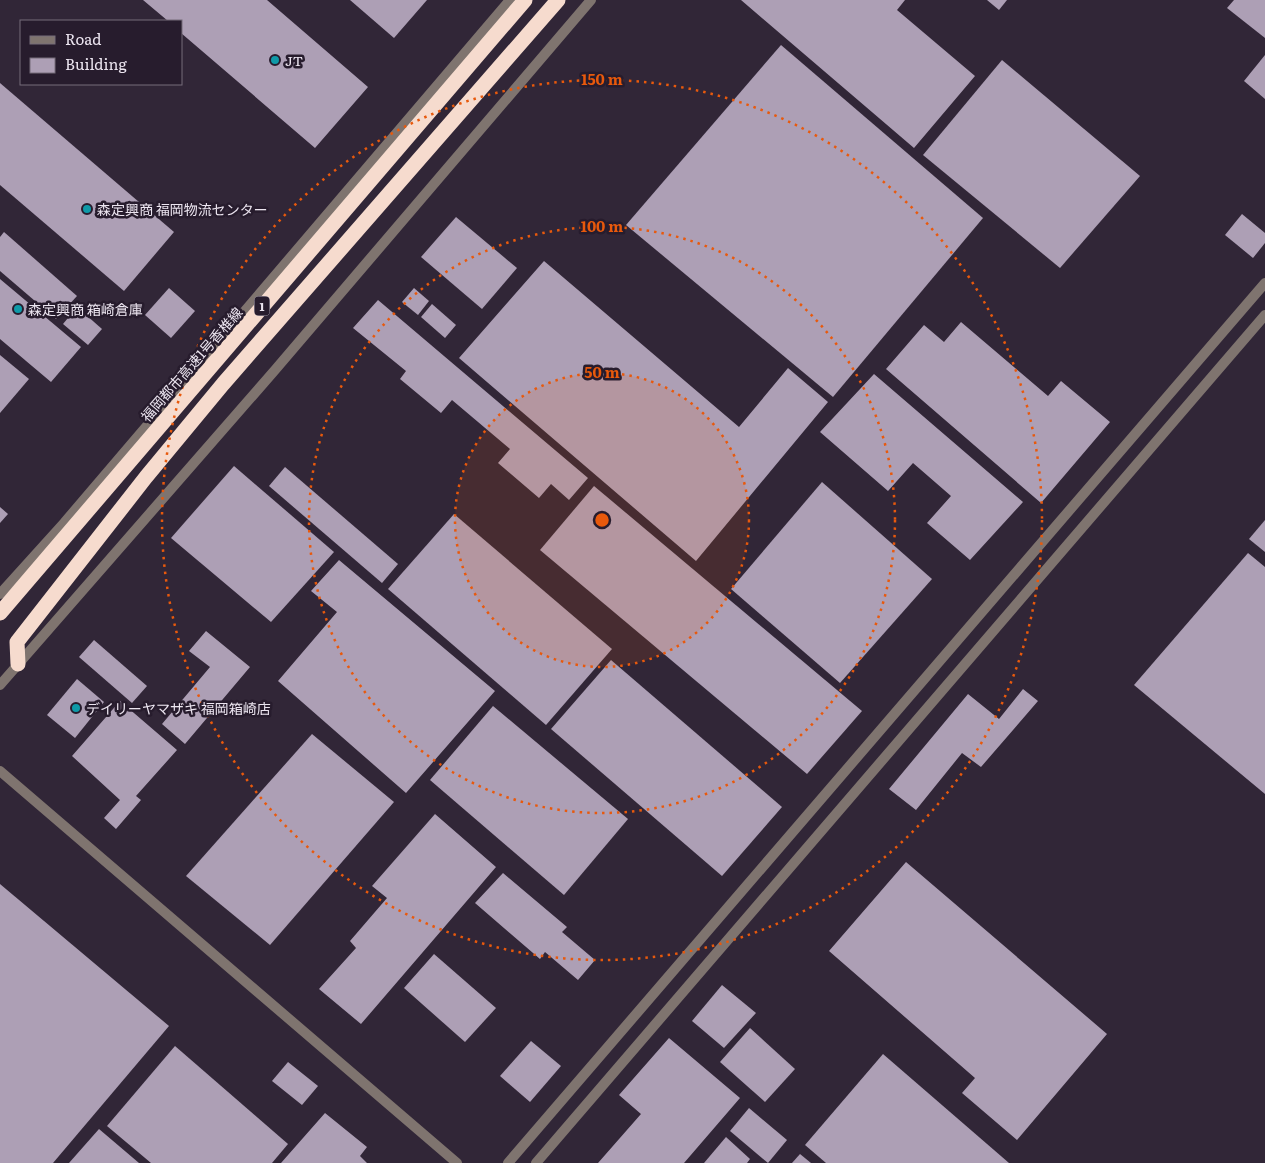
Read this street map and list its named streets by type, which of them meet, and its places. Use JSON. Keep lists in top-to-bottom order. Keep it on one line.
{"streets":{"highway":["1","福岡都市高速1号香椎線"]},"places":["JT","森定興商 福岡物流センター","森定興商 箱崎倉庫","デイリーヤマザキ 福岡箱崎店"],"legend":["Road","Building"],"rings":["150 m","100 m","50 m"]}
